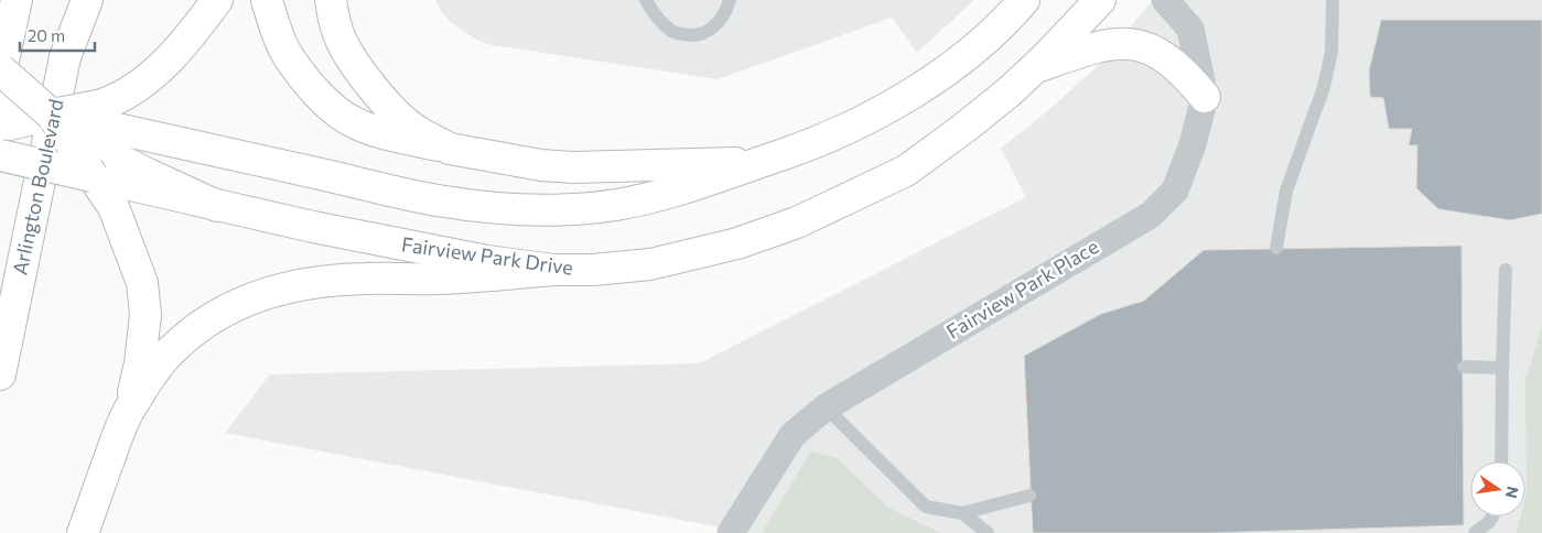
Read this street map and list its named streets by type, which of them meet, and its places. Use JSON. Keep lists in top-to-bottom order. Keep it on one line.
{"streets":{"main road":["Arlington Boulevard","Fairview Park Drive"],"street":["Fairview Park Place"]},"scale_bar":"20 m","north":"right"}
